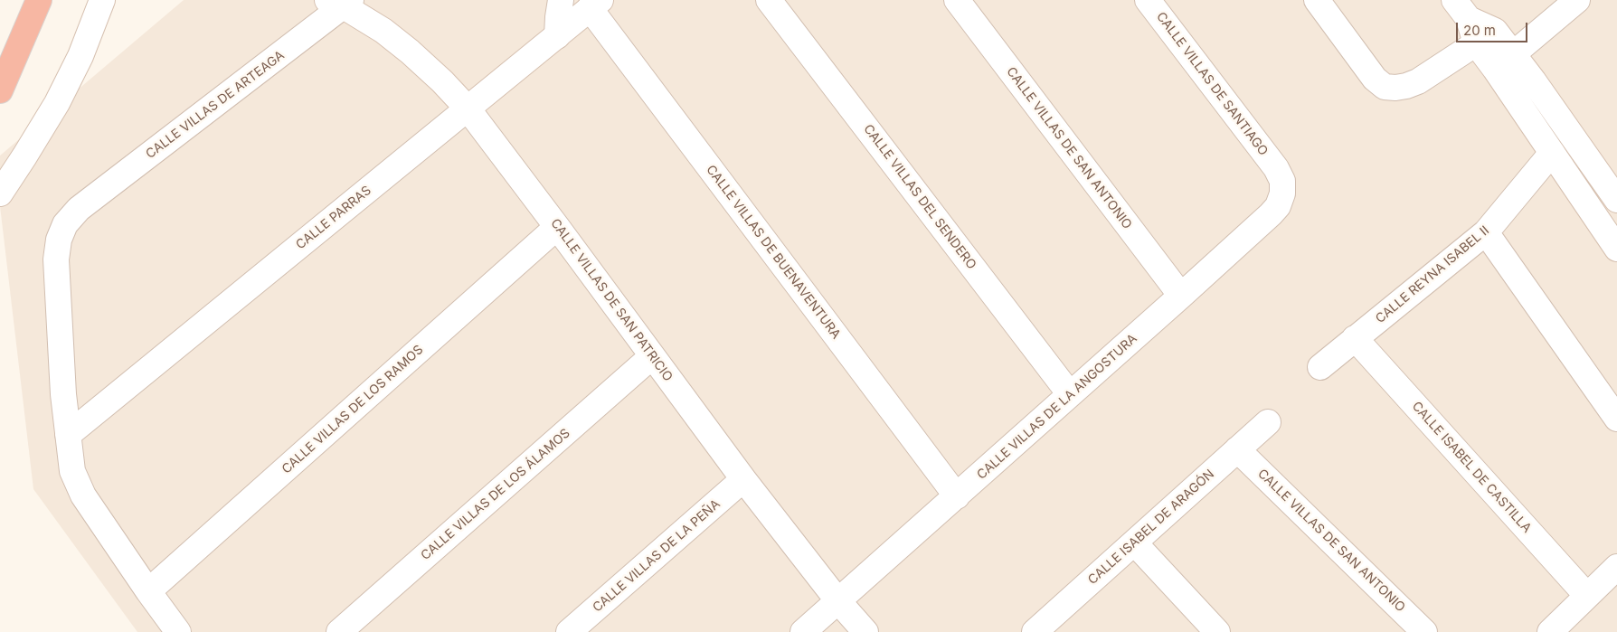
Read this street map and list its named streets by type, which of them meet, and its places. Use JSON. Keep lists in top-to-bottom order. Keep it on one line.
{"streets":{"street":["CALLE VILLAS DE SANTIAGO","CALLE VILLAS DE ARTEAGA","CALLE VILLAS DE SAN ANTONIO","CALLE VILLAS DEL SENDERO","CALLE PARRAS","CALLE VILLAS DE BUENAVENTURA","CALLE REYNA ISABEL II","CALLE VILLAS DE SAN PATRICIO","CALLE VILLAS DE LA ANGOSTURA","CALLE VILLAS DE LOS RAMOS","CALLE ISABEL DE CASTILLA","CALLE VILLAS DE LOS ÁLAMOS","CALLE ISABEL DE ARAGÓN","CALLE VILLAS DE LA PEÑA"]},"crossings":[["CALLE VILLAS DE SANTIAGO","CALLE VILLAS DE LA ANGOSTURA"],["CALLE VILLAS DE ARTEAGA","CALLE PARRAS"],["CALLE VILLAS DE ARTEAGA","CALLE VILLAS DE SAN PATRICIO"],["CALLE VILLAS DE ARTEAGA","CALLE VILLAS DE LOS RAMOS"],["CALLE VILLAS DE SAN ANTONIO","CALLE VILLAS DE LA ANGOSTURA"],["CALLE VILLAS DE SAN ANTONIO","CALLE ISABEL DE ARAGÓN"],["CALLE VILLAS DEL SENDERO","CALLE VILLAS DE LA ANGOSTURA"],["CALLE PARRAS","CALLE VILLAS DE BUENAVENTURA"],["CALLE PARRAS","CALLE VILLAS DE SAN PATRICIO"],["CALLE VILLAS DE BUENAVENTURA","CALLE VILLAS DE LA ANGOSTURA"],["CALLE REYNA ISABEL II","CALLE ISABEL DE CASTILLA"],["CALLE VILLAS DE SAN PATRICIO","CALLE VILLAS DE LA ANGOSTURA"],["CALLE VILLAS DE SAN PATRICIO","CALLE VILLAS DE LOS RAMOS"],["CALLE VILLAS DE SAN PATRICIO","CALLE VILLAS DE LOS ÁLAMOS"],["CALLE VILLAS DE SAN PATRICIO","CALLE VILLAS DE LA PEÑA"]],"scale_bar":"20 m"}
